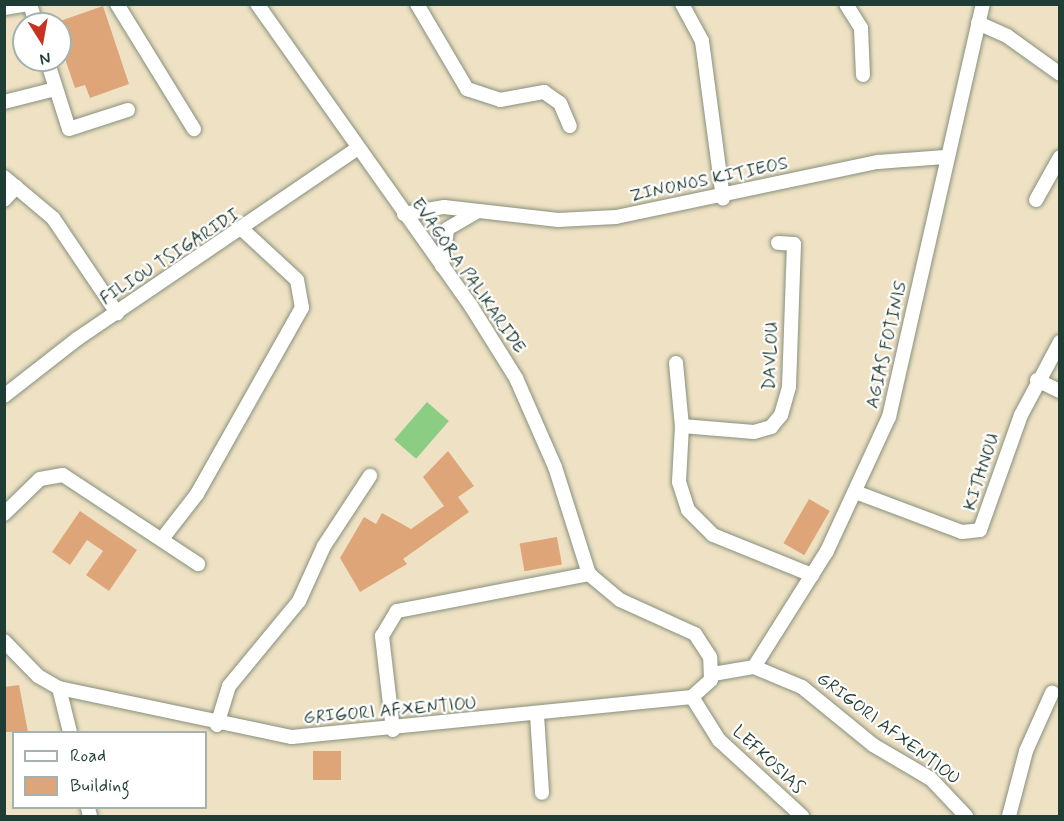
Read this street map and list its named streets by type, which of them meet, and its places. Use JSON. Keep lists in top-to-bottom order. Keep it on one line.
{"streets":{"street":["ZINONOS KITIEOS","FILIOU TSIGARIDI","EVAGORA PALIKARIDE","AGIAS FOTINIS","DAVLOU","KITHNOU","GRIGORI AFXENTIOU","LEFKOSIAS"]},"crossings":[["ZINONOS KITIEOS","EVAGORA PALIKARIDE"],["ZINONOS KITIEOS","AGIAS FOTINIS"],["FILIOU TSIGARIDI","EVAGORA PALIKARIDE"],["AGIAS FOTINIS","KITHNOU"],["AGIAS FOTINIS","GRIGORI AFXENTIOU"],["GRIGORI AFXENTIOU","LEFKOSIAS"]],"legend":["Road","Building"],"north":"bottom"}
